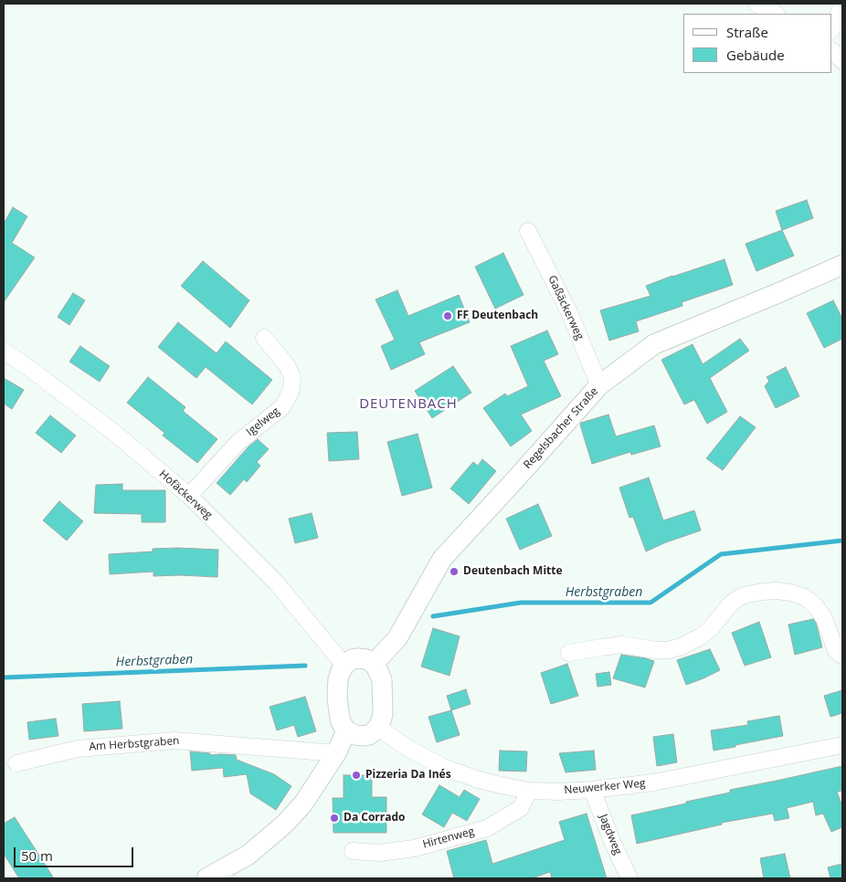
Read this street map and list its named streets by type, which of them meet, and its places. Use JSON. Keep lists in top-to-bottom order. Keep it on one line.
{"streets":{"street":["Gaßäckerweg","Igelweg","Regelsbacher Straße","Hofäckerweg","Am Herbstgraben","Neuwerker Weg","Jagdweg","Hirtenweg"]},"crossings":[["Gaßäckerweg","Regelsbacher Straße"],["Igelweg","Hofäckerweg"],["Regelsbacher Straße","Hofäckerweg"],["Regelsbacher Straße","Neuwerker Weg"],["Hofäckerweg","Neuwerker Weg"],["Neuwerker Weg","Jagdweg"],["Neuwerker Weg","Hirtenweg"]],"districts":["DEUTENBACH"],"water":["Herbstgraben"],"places":["FF Deutenbach","Deutenbach Mitte","Pizzeria Da Inés","Da Corrado"],"legend":["Straße","Gebäude"],"scale_bar":"50 m"}
